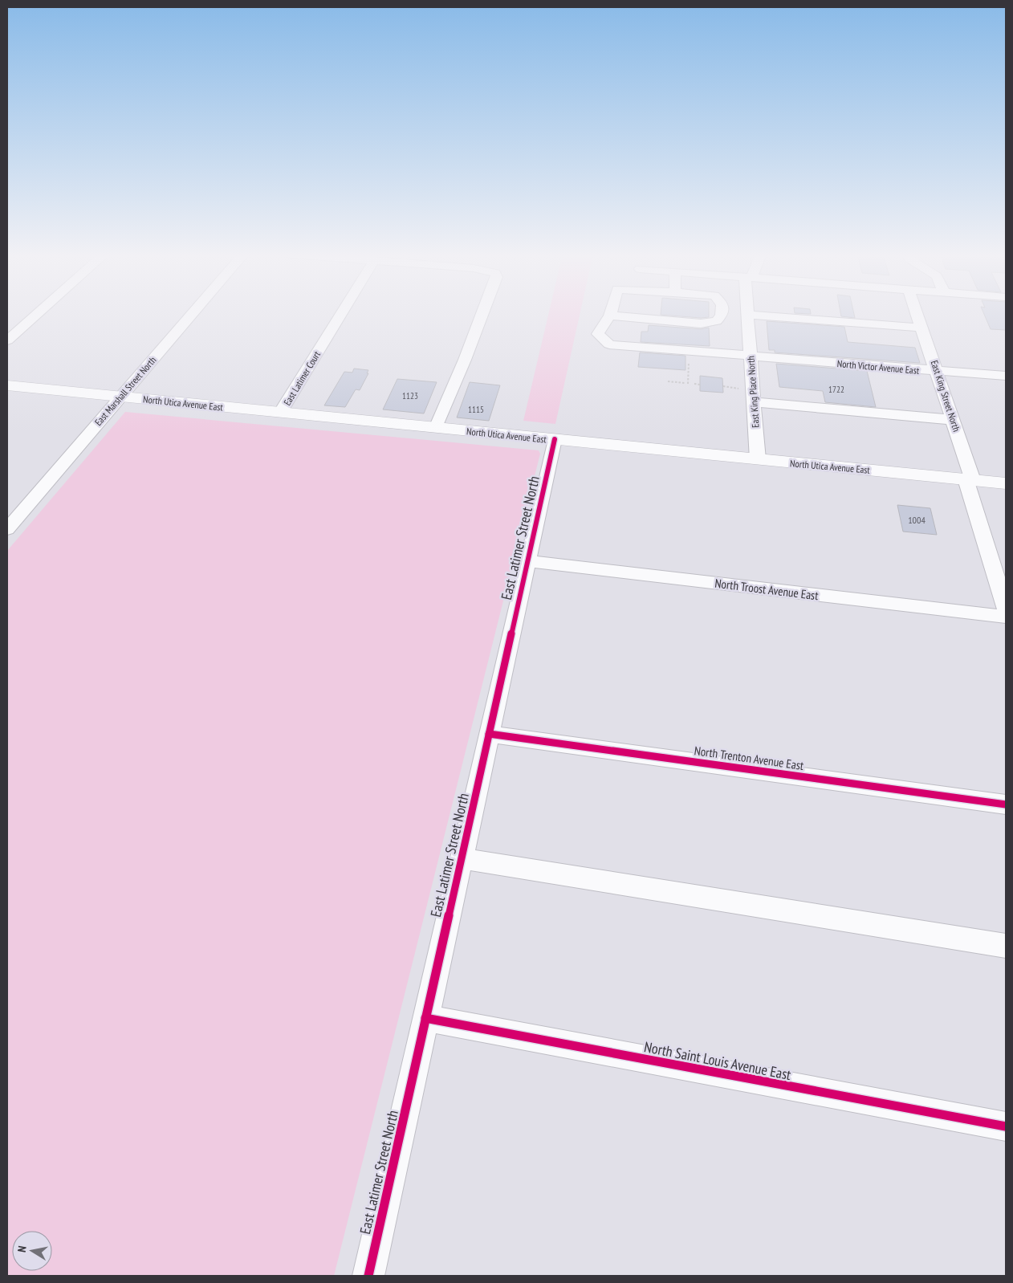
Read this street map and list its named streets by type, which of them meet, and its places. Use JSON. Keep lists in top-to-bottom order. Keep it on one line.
{"streets":{"main road":["North Utica Avenue East"],"street":["North Victor Avenue East","East Latimer Court","East Marshall Street North","East King Place North","East King Street North","East Latimer Street North","North Troost Avenue East","North Trenton Avenue East","North Saint Louis Avenue East"]},"crossings":[["North Victor Avenue East","East King Place North"],["North Victor Avenue East","East King Street North"],["East Latimer Court","North Utica Avenue East"],["East Marshall Street North","North Utica Avenue East"],["East King Place North","North Utica Avenue East"],["East King Street North","North Utica Avenue East"],["North Utica Avenue East","East Latimer Street North"],["East Latimer Street North","North Troost Avenue East"],["East Latimer Street North","North Trenton Avenue East"],["East Latimer Street North","North Saint Louis Avenue East"]],"house_numbers":["1722","1123","1115","1004"],"north":"left"}
